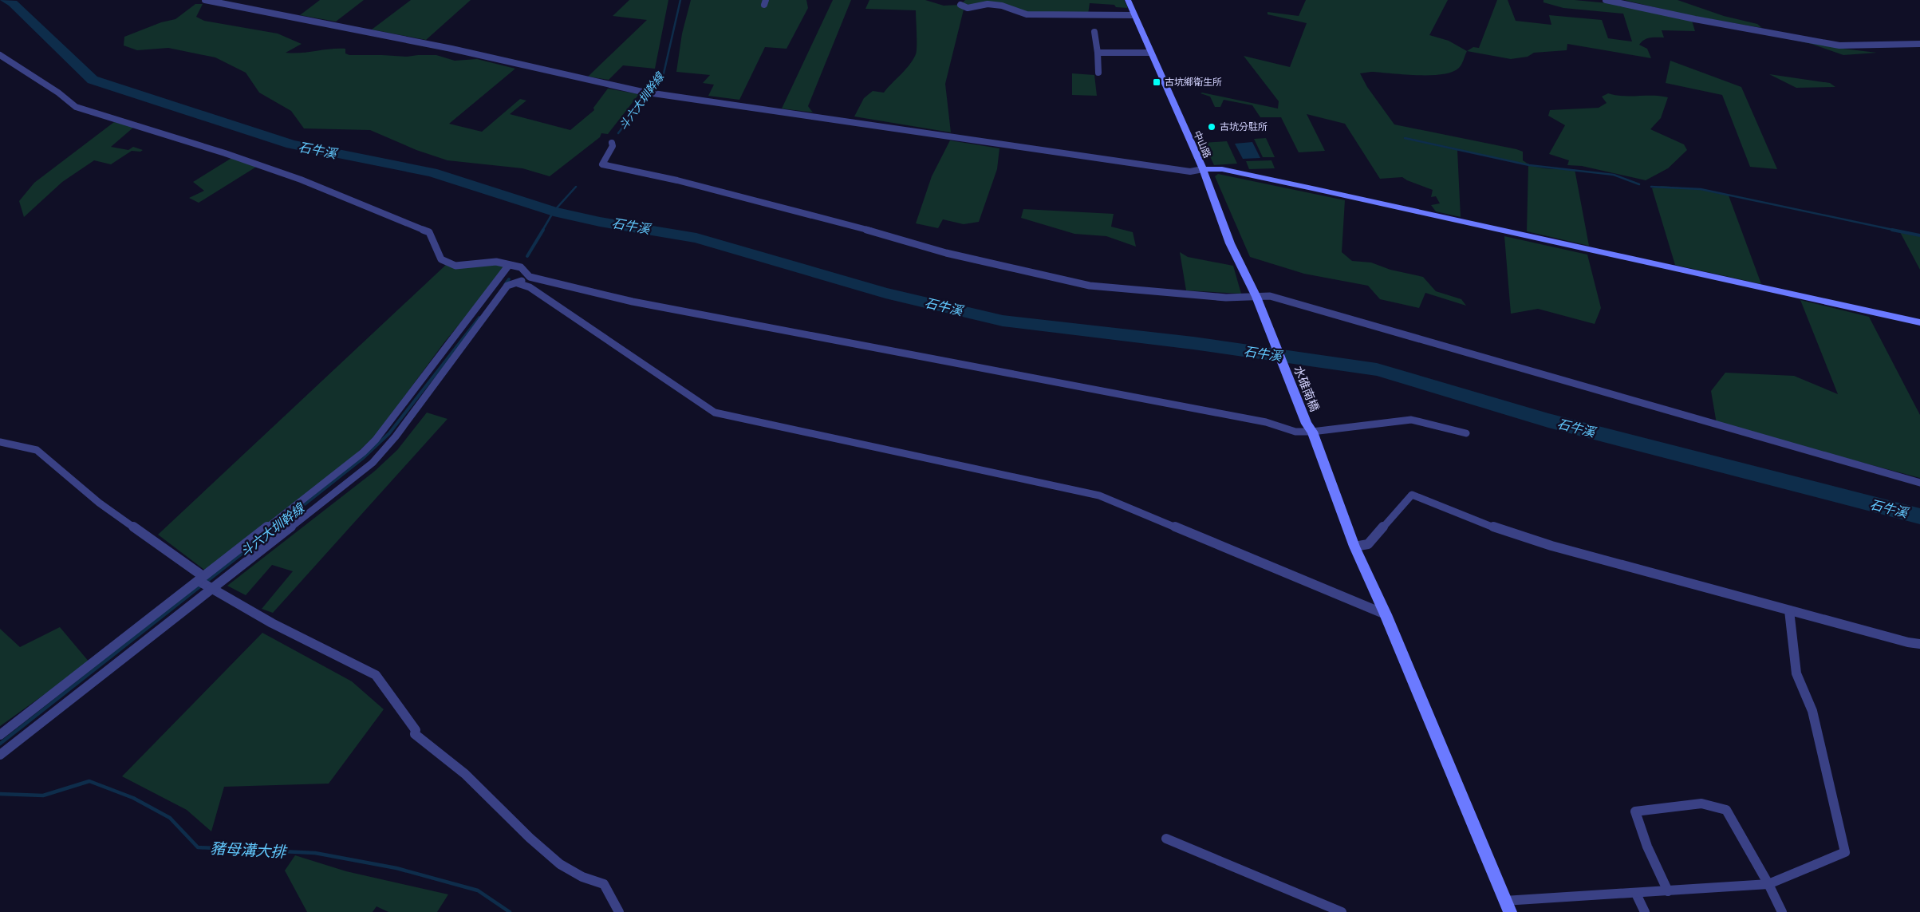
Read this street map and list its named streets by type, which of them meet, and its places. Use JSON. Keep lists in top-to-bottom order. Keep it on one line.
{"streets":{"main road":["中山路","水碓南橋"]},"crossings":[["中山路","水碓南橋"]],"water":["斗六大圳幹線","石牛溪","豬母溝大排"],"places":{"transit":["古坑鄉衛生所"],"other":["古坑分駐所"]}}
